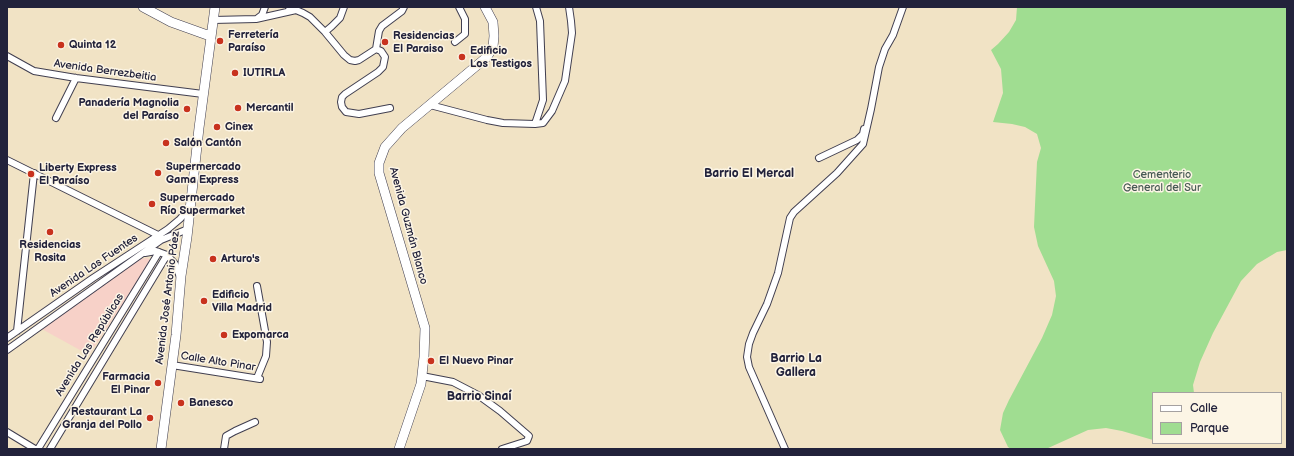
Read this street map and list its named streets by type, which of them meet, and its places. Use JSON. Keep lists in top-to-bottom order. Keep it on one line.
{"streets":{"street":["Avenida Berrezbeitia","Avenida Guzmán Blanco","Avenida Las Fuentes","Avenida José Antonio Páez","Avenida Las Repúblicas","Calle Alto Pinar"]},"crossings":[["Avenida Berrezbeitia","Avenida José Antonio Páez"],["Avenida Las Fuentes","Avenida José Antonio Páez"],["Avenida José Antonio Páez","Calle Alto Pinar"]],"districts":["Barrio El Mercal","Barrio La Gallera","Barrio Sinaí"],"parks":["Cementerio General del Sur"],"places":["Ferretería Paraíso","Residencias El Paraiso","Quinta 12","Edificio Los Testigos","IUTIRLA","Mercantil","Panadería Magnolia del Paraíso","Cinex","Salón Cantón","Supermercado Gama Express","Liberty Express El Paraíso","Supermercado Río Supermarket","Residencias Rosita","Arturo's","Edificio Villa Madrid","Expomarca","El Nuevo Pinar","Farmacia El Pinar","Banesco","Restaurant La Granja del Pollo"],"legend":["Calle","Parque"]}
